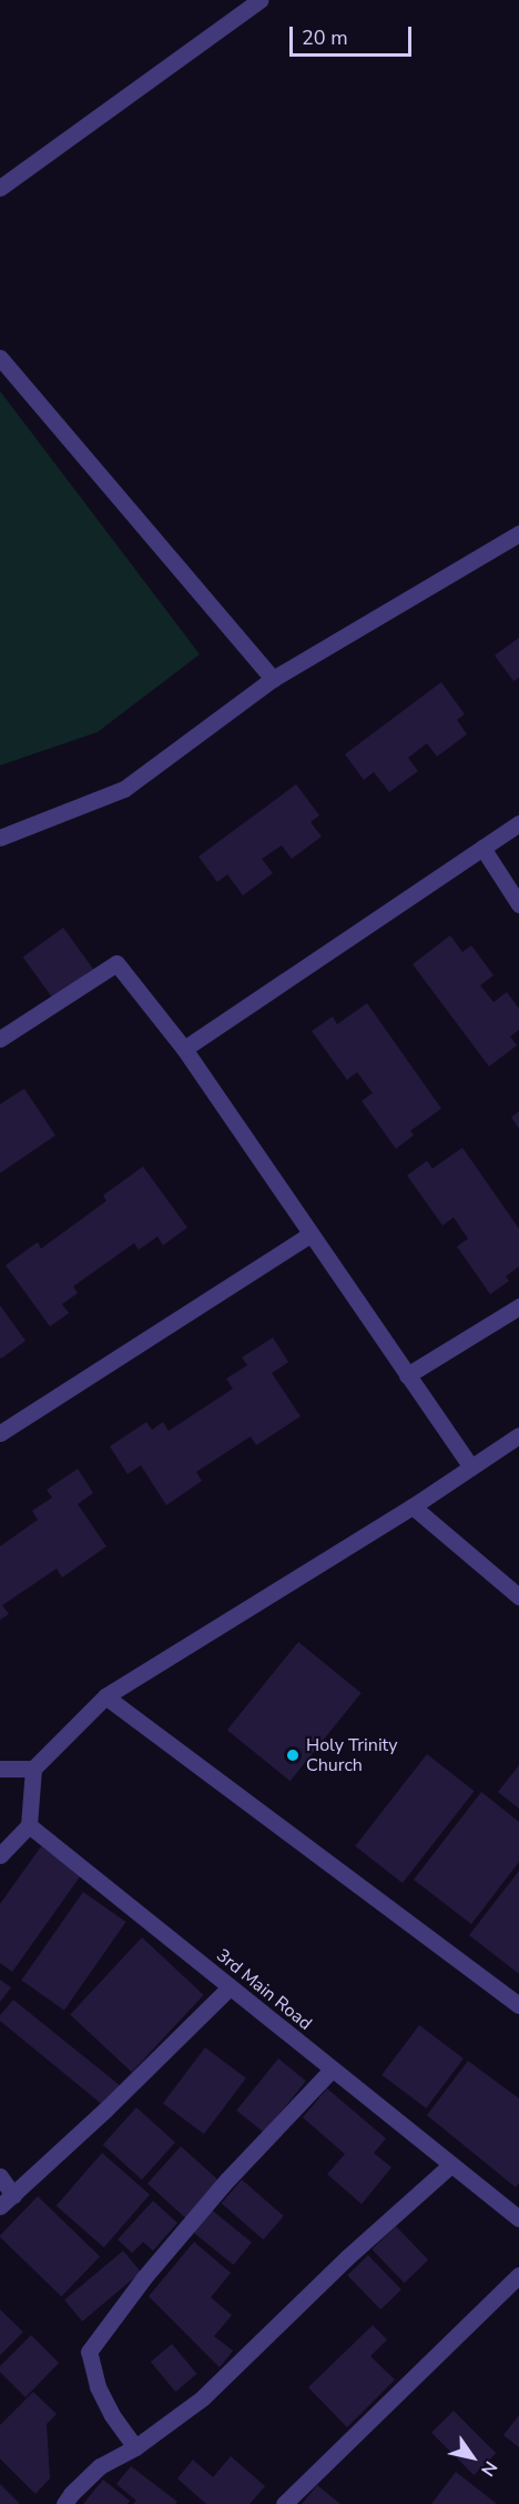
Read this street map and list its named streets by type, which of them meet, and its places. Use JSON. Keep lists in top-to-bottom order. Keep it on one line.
{"streets":{"street":["3rd Main Road"]},"places":["Holy Trinity Church"],"scale_bar":"20 m","north":"bottom right"}
